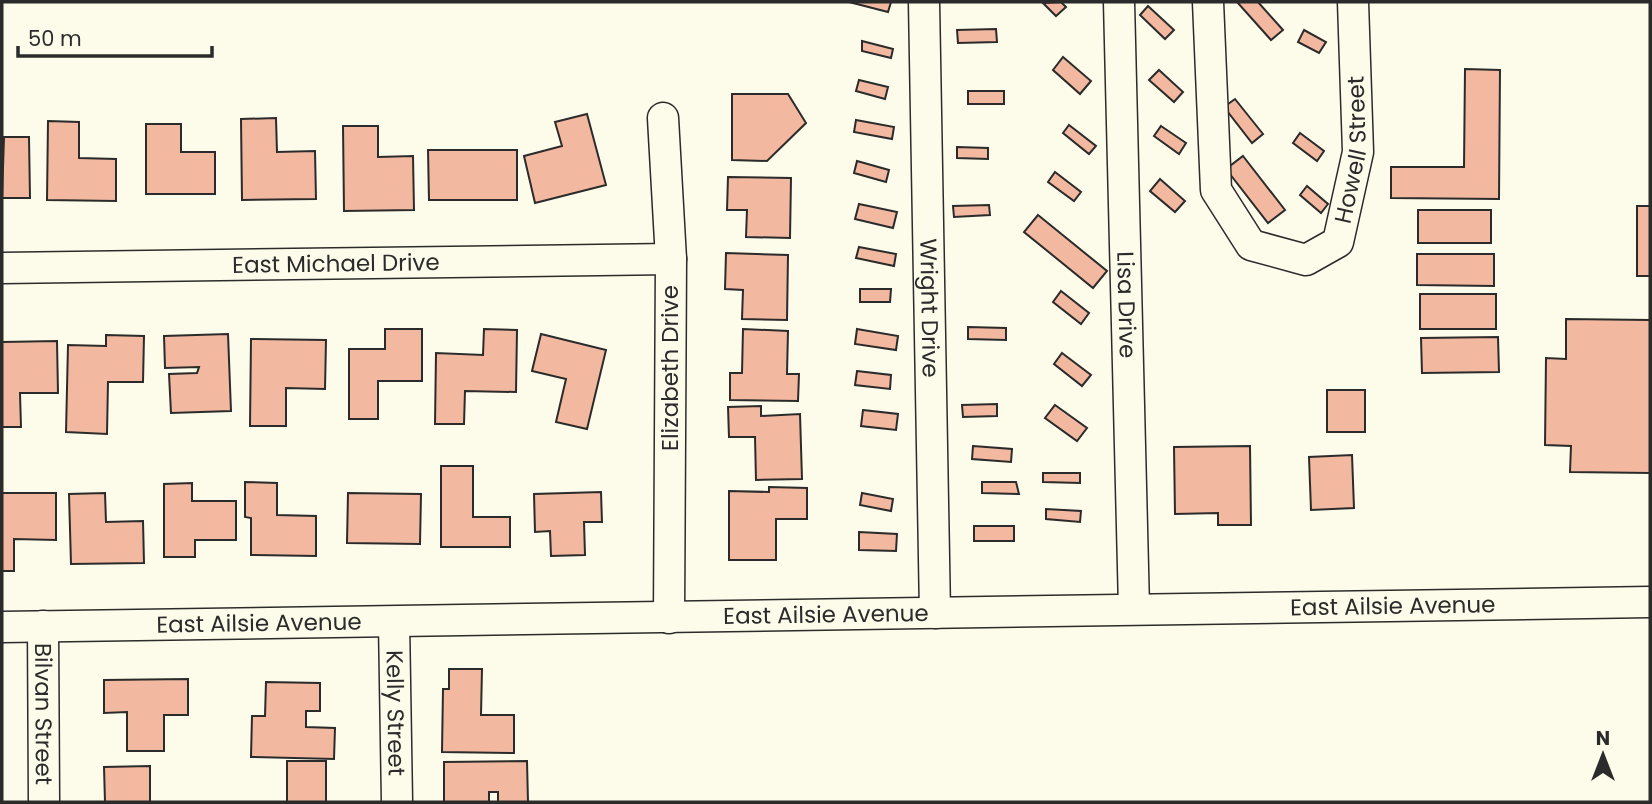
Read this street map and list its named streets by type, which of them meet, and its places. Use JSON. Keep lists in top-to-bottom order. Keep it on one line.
{"streets":{"street":["Howell Street","East Michael Drive","Lisa Drive","Wright Drive","Elizabeth Drive","East Ailsie Avenue","Kelly Street","Bilvan Street"]},"crossings":[["East Michael Drive","Elizabeth Drive"],["Lisa Drive","East Ailsie Avenue"],["Wright Drive","East Ailsie Avenue"],["Elizabeth Drive","East Ailsie Avenue"],["East Ailsie Avenue","Kelly Street"],["East Ailsie Avenue","Bilvan Street"]],"scale_bar":"50 m","north":"top"}
